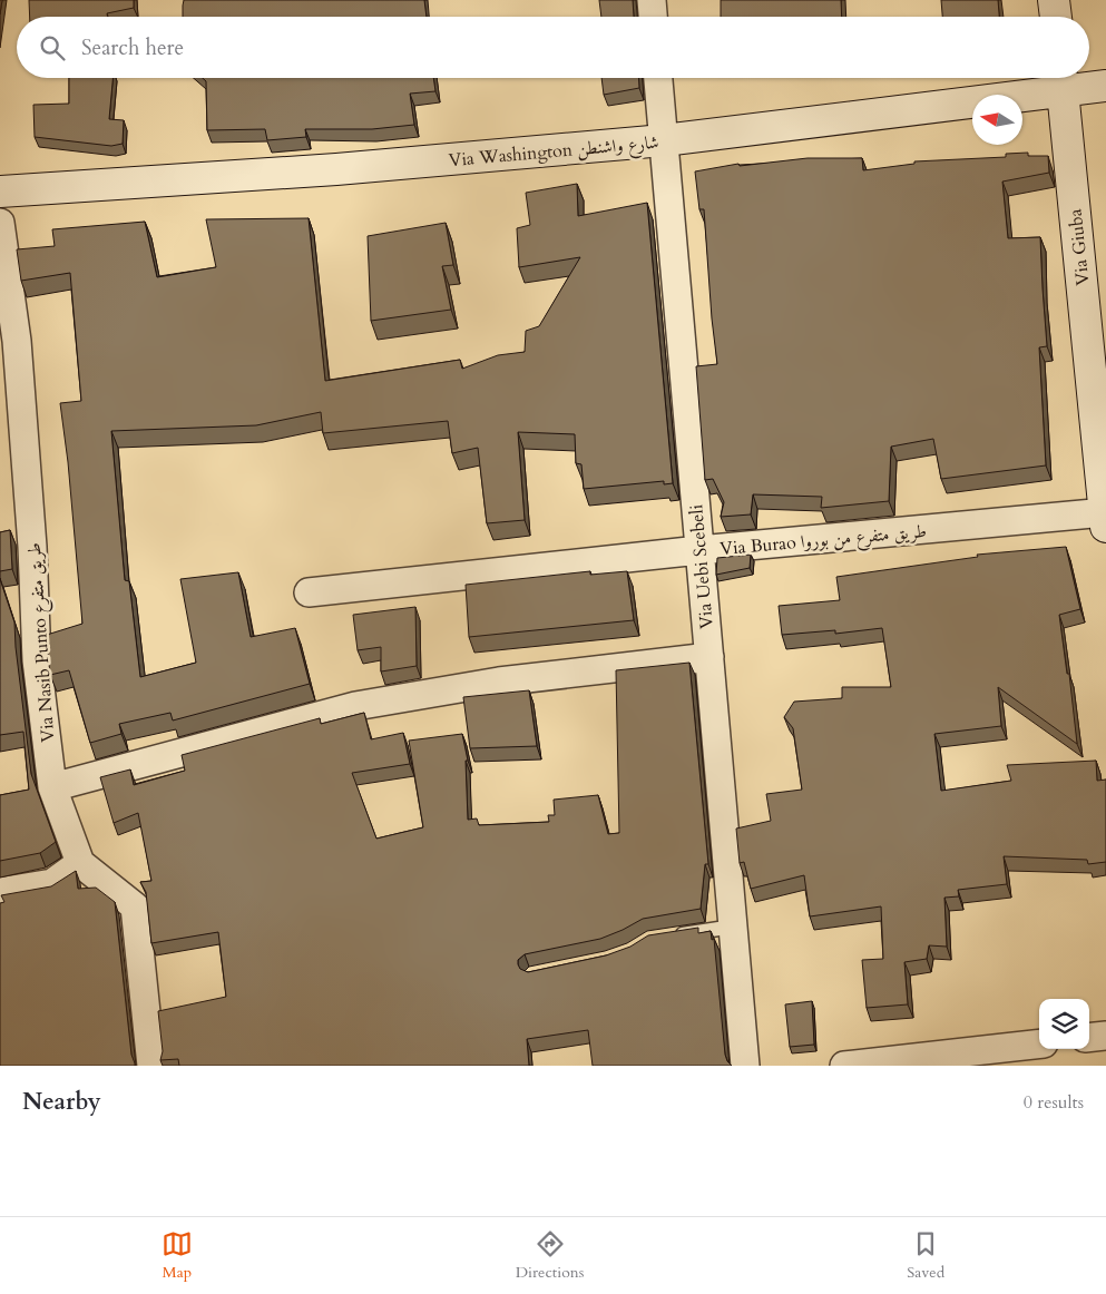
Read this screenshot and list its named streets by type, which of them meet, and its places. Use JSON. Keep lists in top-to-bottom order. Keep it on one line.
{"streets":{"street":["Via Washington شارع واشنطن","Via Giuba","Via Burao طريق متفرع من بوروا","Via Uebi Scebeli","Via Nasib Punto طريق متفرع"]},"crossings":[["Via Washington شارع واشنطن","Via Giuba"],["Via Washington شارع واشنطن","Via Uebi Scebeli"],["Via Giuba","Via Burao طريق متفرع من بوروا"],["Via Burao طريق متفرع من بوروا","Via Uebi Scebeli"]],"north":"left","page":{"search":"Search here","heading":["Nearby","0 results"],"nav":["Map","Directions","Saved"]}}
